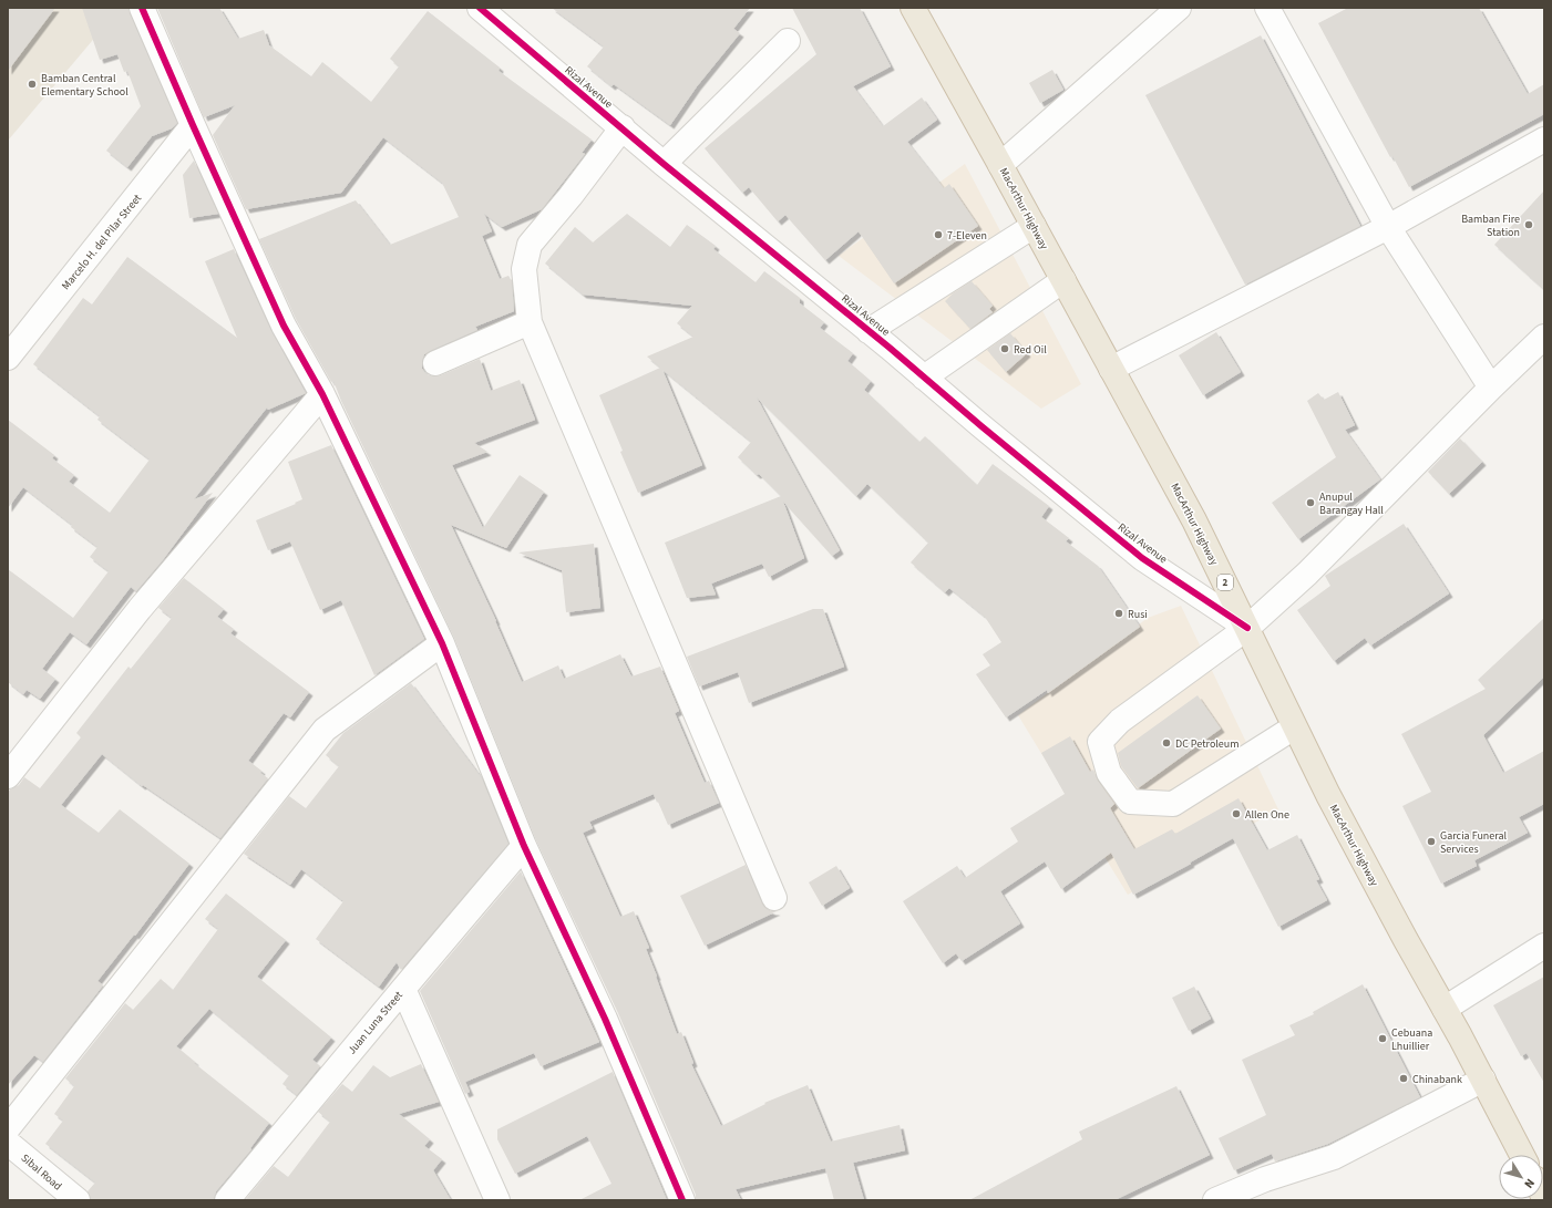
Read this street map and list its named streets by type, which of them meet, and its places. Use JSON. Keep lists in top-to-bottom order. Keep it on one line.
{"streets":{"highway":["MacArthur Highway","2"],"street":["Rizal Avenue","Marcelo H. del Pilar Street","Juan Luna Street","Sibal Road"]},"crossings":[["Rizal Avenue","MacArthur Highway"]],"places":["Bamban Central Elementary School","Bamban Fire Station","7-Eleven","Red Oil","Anupul Barangay Hall","Rusi","DC Petroleum","Allen One","Garcia Funeral Services","Cebuana Lhuillier","Chinabank"],"north":"bottom right"}
